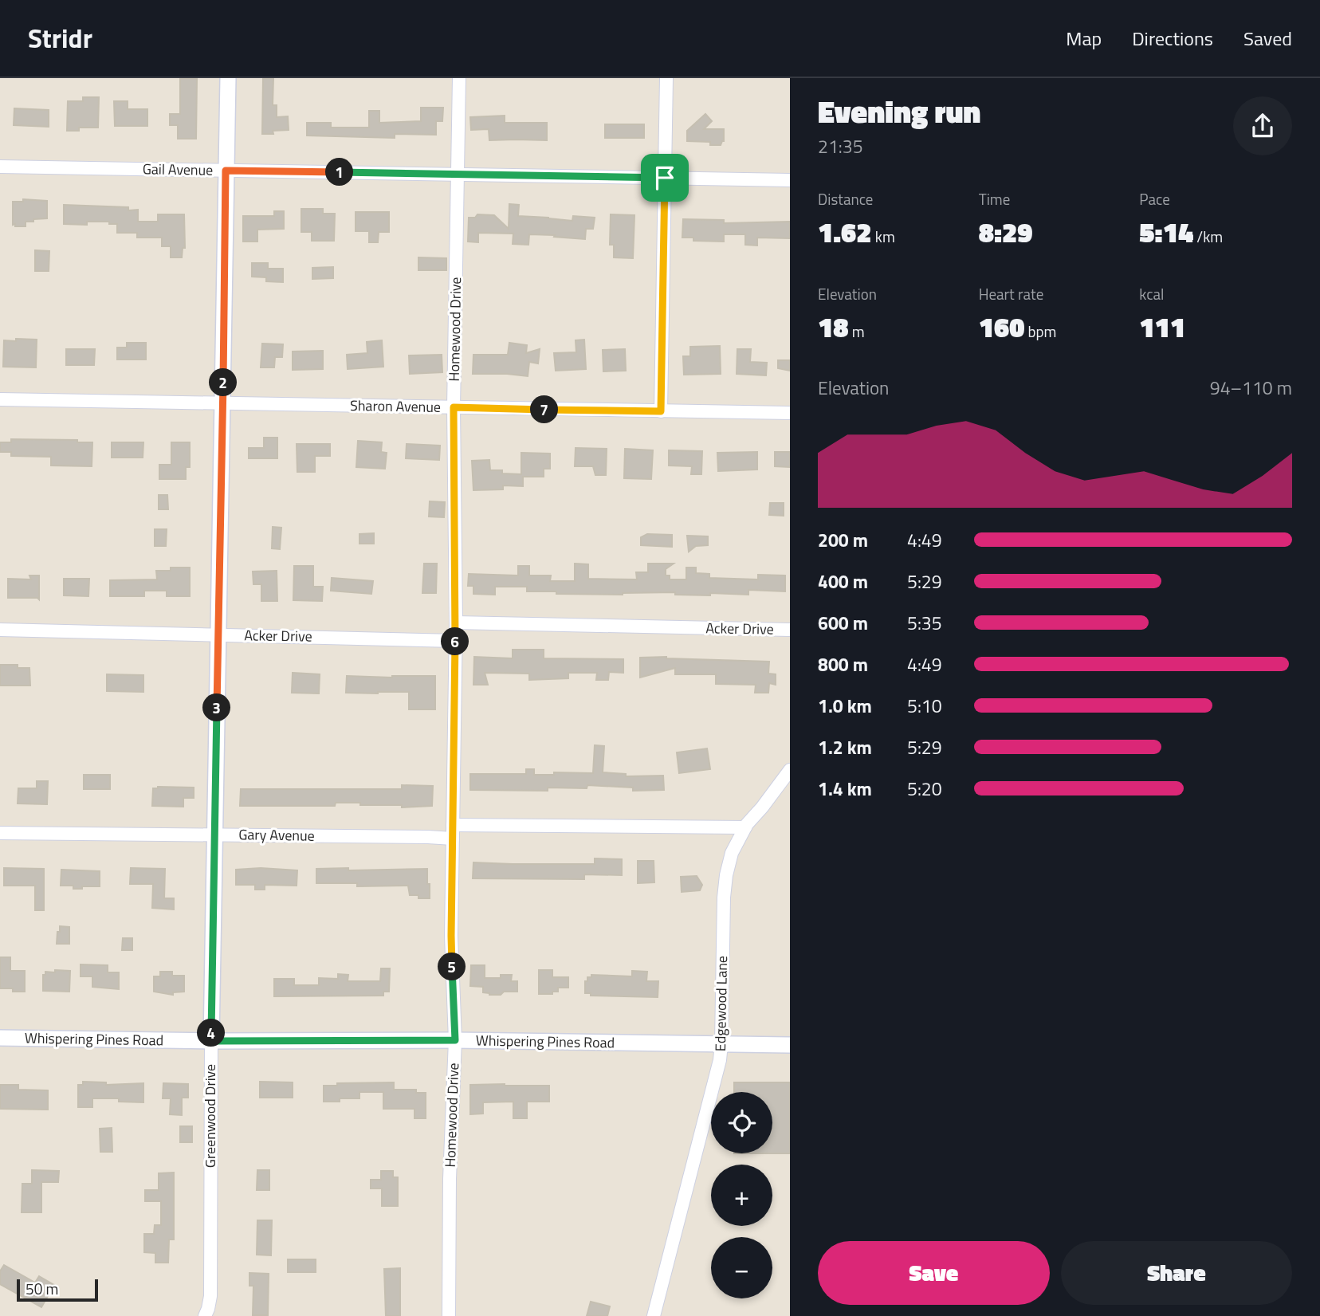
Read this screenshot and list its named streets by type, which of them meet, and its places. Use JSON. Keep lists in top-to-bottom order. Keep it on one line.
{"streets":{"street":["Gail Avenue","Homewood Drive","Sharon Avenue","Acker Drive","Gary Avenue","Edgewood Lane","Whispering Pines Road","Greenwood Drive"]},"crossings":[["Gail Avenue","Homewood Drive"],["Gail Avenue","Greenwood Drive"],["Homewood Drive","Sharon Avenue"],["Homewood Drive","Acker Drive"],["Homewood Drive","Gary Avenue"],["Homewood Drive","Whispering Pines Road"],["Sharon Avenue","Greenwood Drive"],["Acker Drive","Greenwood Drive"],["Gary Avenue","Greenwood Drive"],["Edgewood Lane","Whispering Pines Road"],["Whispering Pines Road","Greenwood Drive"]],"scale_bar":"50 m","page":{"header":"Stridr","nav":["Map","Directions","Saved"],"heading":["Evening run","21:35"],"pins":["1","2","7","6","3","5","4"],"stats":[["Distance","1.62 km"],["Time","8:29"],["Pace","5:14 /km"],["Elevation","18 m"],["Heart rate","160 bpm"],["kcal","111"]],"chart":["Elevation","94–110 m"],"list":[{"name":"200 m","note":"4:49"},{"name":"400 m","note":"5:29"},{"name":"600 m","note":"5:35"},{"name":"800 m","note":"4:49"},{"name":"1.0 km","note":"5:10"},{"name":"1.2 km","note":"5:29"},{"name":"1.4 km","note":"5:20"}],"map_buttons":["+","−"],"buttons":["Save","Share"],"scale":"50 m"}}
